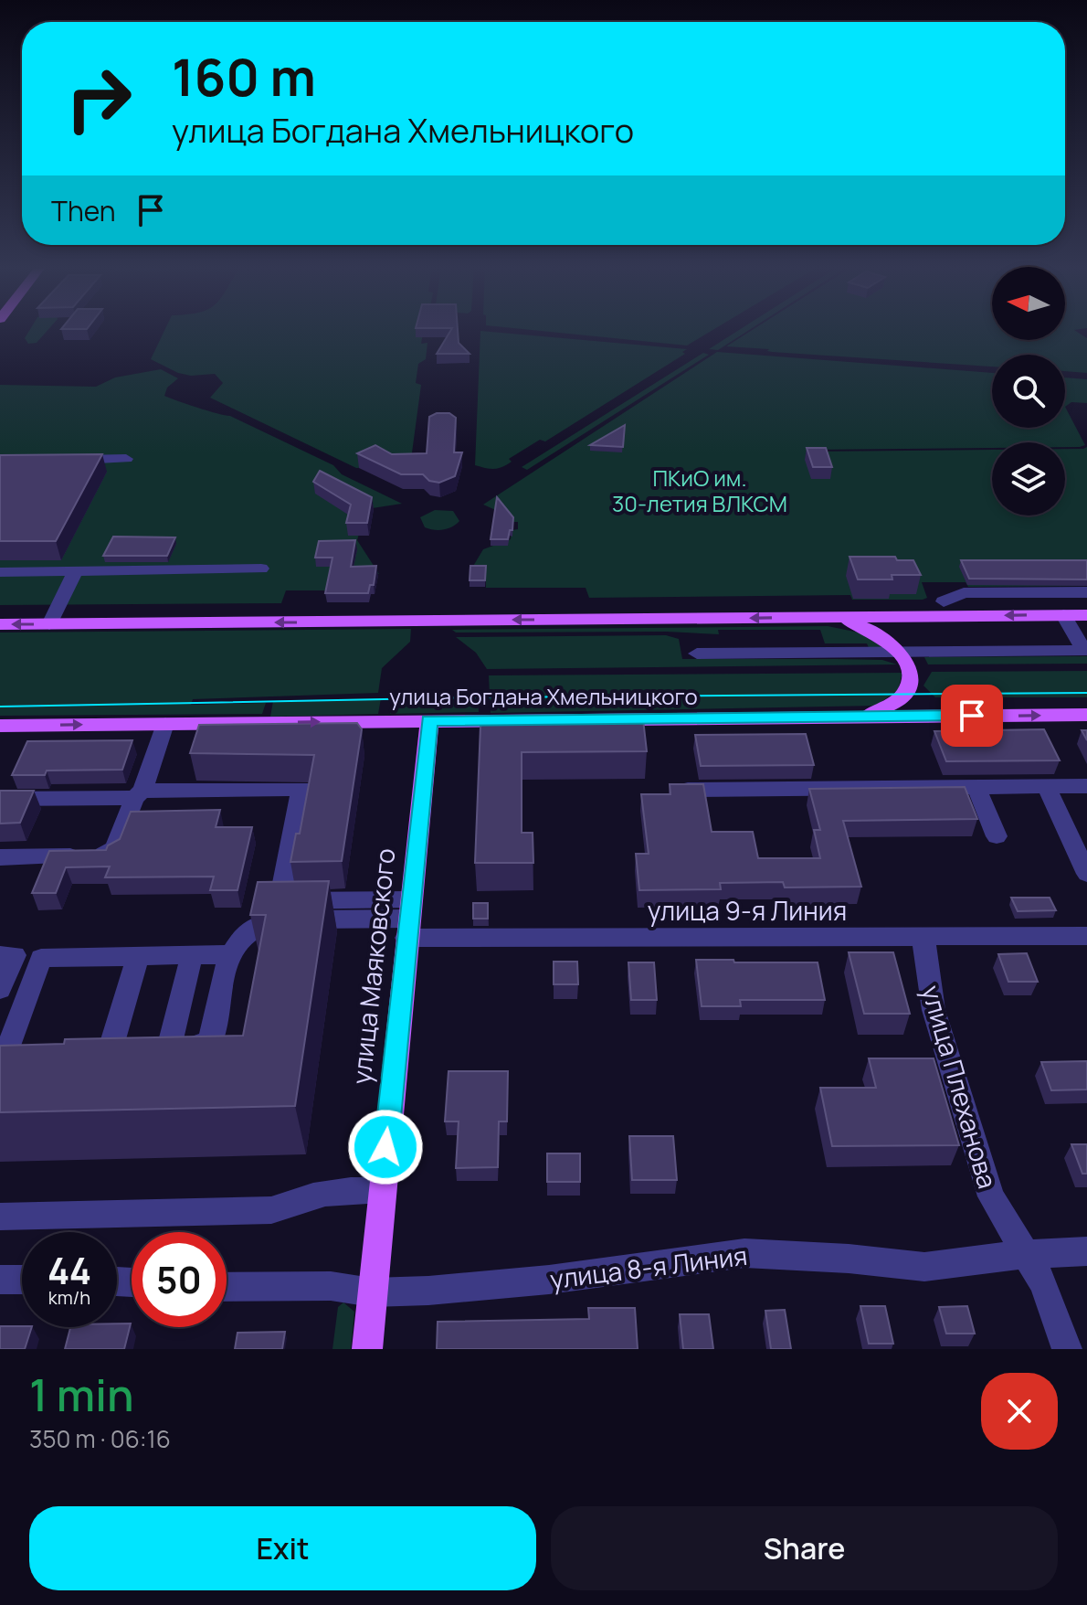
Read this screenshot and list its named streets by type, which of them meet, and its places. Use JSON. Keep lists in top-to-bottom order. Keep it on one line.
{"streets":{"main road":["улица Богдана Хмельницкого","улица Маяковского"],"street":["улица 9-я Линия","улица Плеханова","улица 8-я Линия"]},"crossings":[["улица Богдана Хмельницкого","улица Маяковского"],["улица 9-я Линия","улица Маяковского"],["улица 9-я Линия","улица Плеханова"],["улица Маяковского","улица 8-я Линия"],["улица Плеханова","улица 8-я Линия"]],"parks":["ПКиО им. 30-летия ВЛКСМ"],"north":"left","page":{"turn":["160 m","улица Богдана Хмельницкого"],"then":"Then","speed":"44 km/h","limit":"50","heading":["1 min","350 m · 06:16"],"buttons":["Exit","Share"]}}
